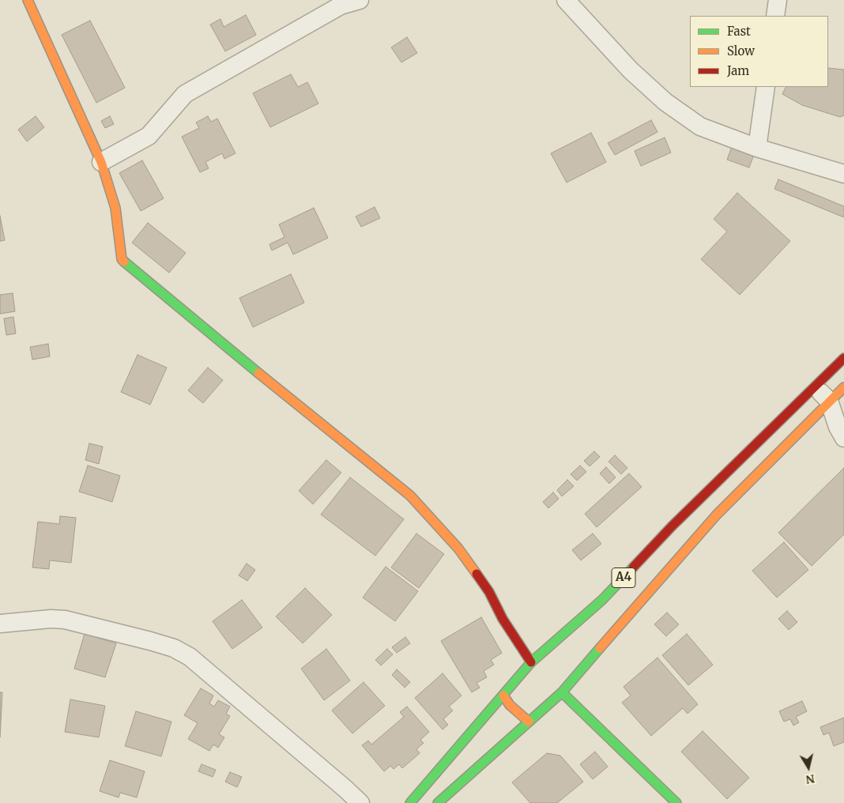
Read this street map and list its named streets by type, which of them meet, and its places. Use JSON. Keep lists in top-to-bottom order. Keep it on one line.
{"streets":{"main road":["A4"]},"legend":["Fast","Slow","Jam"],"north":"bottom"}
